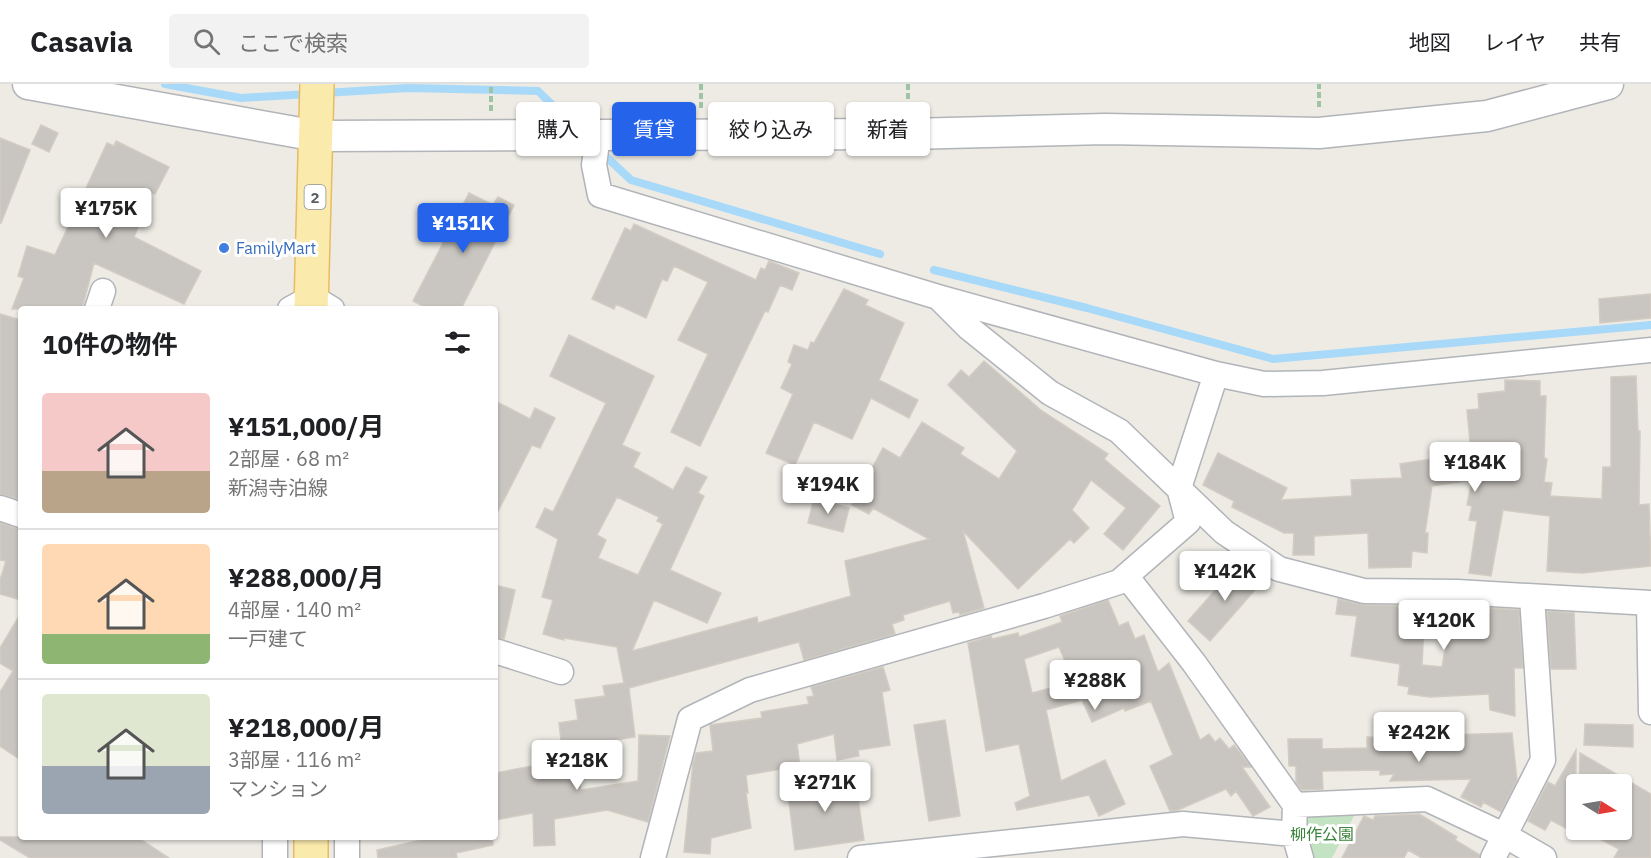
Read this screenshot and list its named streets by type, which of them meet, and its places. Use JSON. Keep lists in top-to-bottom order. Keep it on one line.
{"streets":{"main road":["2"]},"parks":["柳作公園"],"places":["FamilyMart"],"north":"right","page":{"header":"Casavia","search":"ここで検索","nav":["地図","レイヤ","共有"],"chip":["購入","賃貸","絞り込み","新着"],"price":["¥175K","¥151K","¥184K","¥194K","¥142K","¥120K","¥288K","¥242K","¥218K","¥271K"],"heading":"10件の物件","list":[{"name":"¥151,000/月","note":"2部屋 · 68 m² · 新潟寺泊線"},{"name":"¥288,000/月","note":"4部屋 · 140 m² · 一戸建て"},{"name":"¥218,000/月","note":"3部屋 · 116 m² · マンション"}]}}
